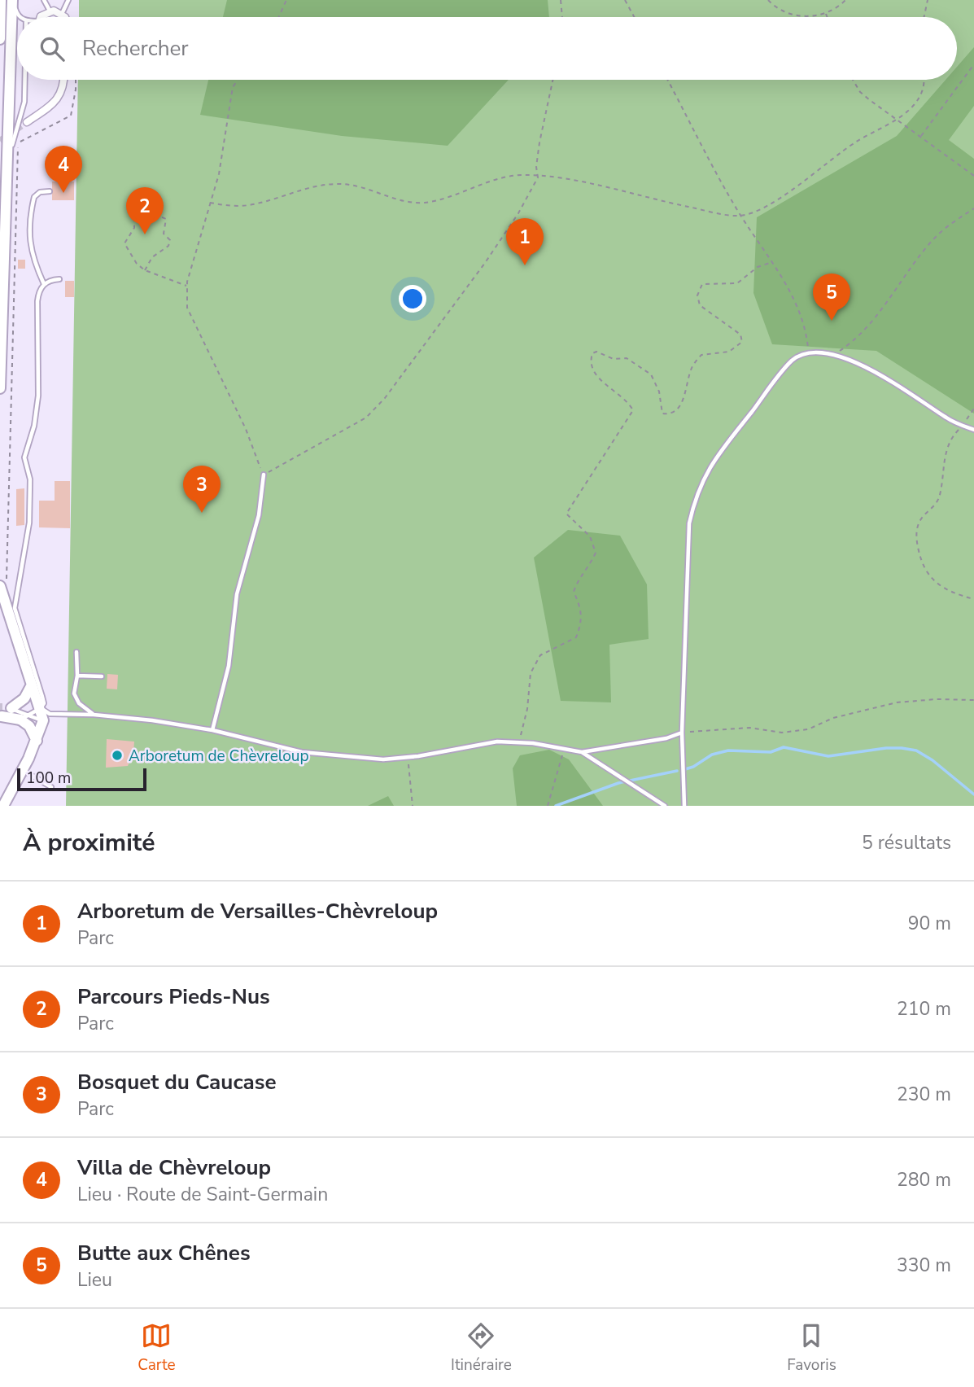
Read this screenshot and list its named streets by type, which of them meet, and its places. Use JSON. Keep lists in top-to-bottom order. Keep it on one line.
{"places":["Arboretum de Chèvreloup"],"scale_bar":"100 m","page":{"search":"Rechercher","pins":["4","2","1","5","3"],"scale":"100 m","heading":["À proximité","5 résultats"],"list":[{"mark":"1","name":"Arboretum de Versailles-Chèvreloup","note":"Parc","value":"90 m"},{"mark":"2","name":"Parcours Pieds-Nus","note":"Parc","value":"210 m"},{"mark":"3","name":"Bosquet du Caucase","note":"Parc","value":"230 m"},{"mark":"4","name":"Villa de Chèvreloup","note":"Lieu · Route de Saint-Germain","value":"280 m"},{"mark":"5","name":"Butte aux Chênes","note":"Lieu","value":"330 m"}],"nav":["Carte","Itinéraire","Favoris"]}}
